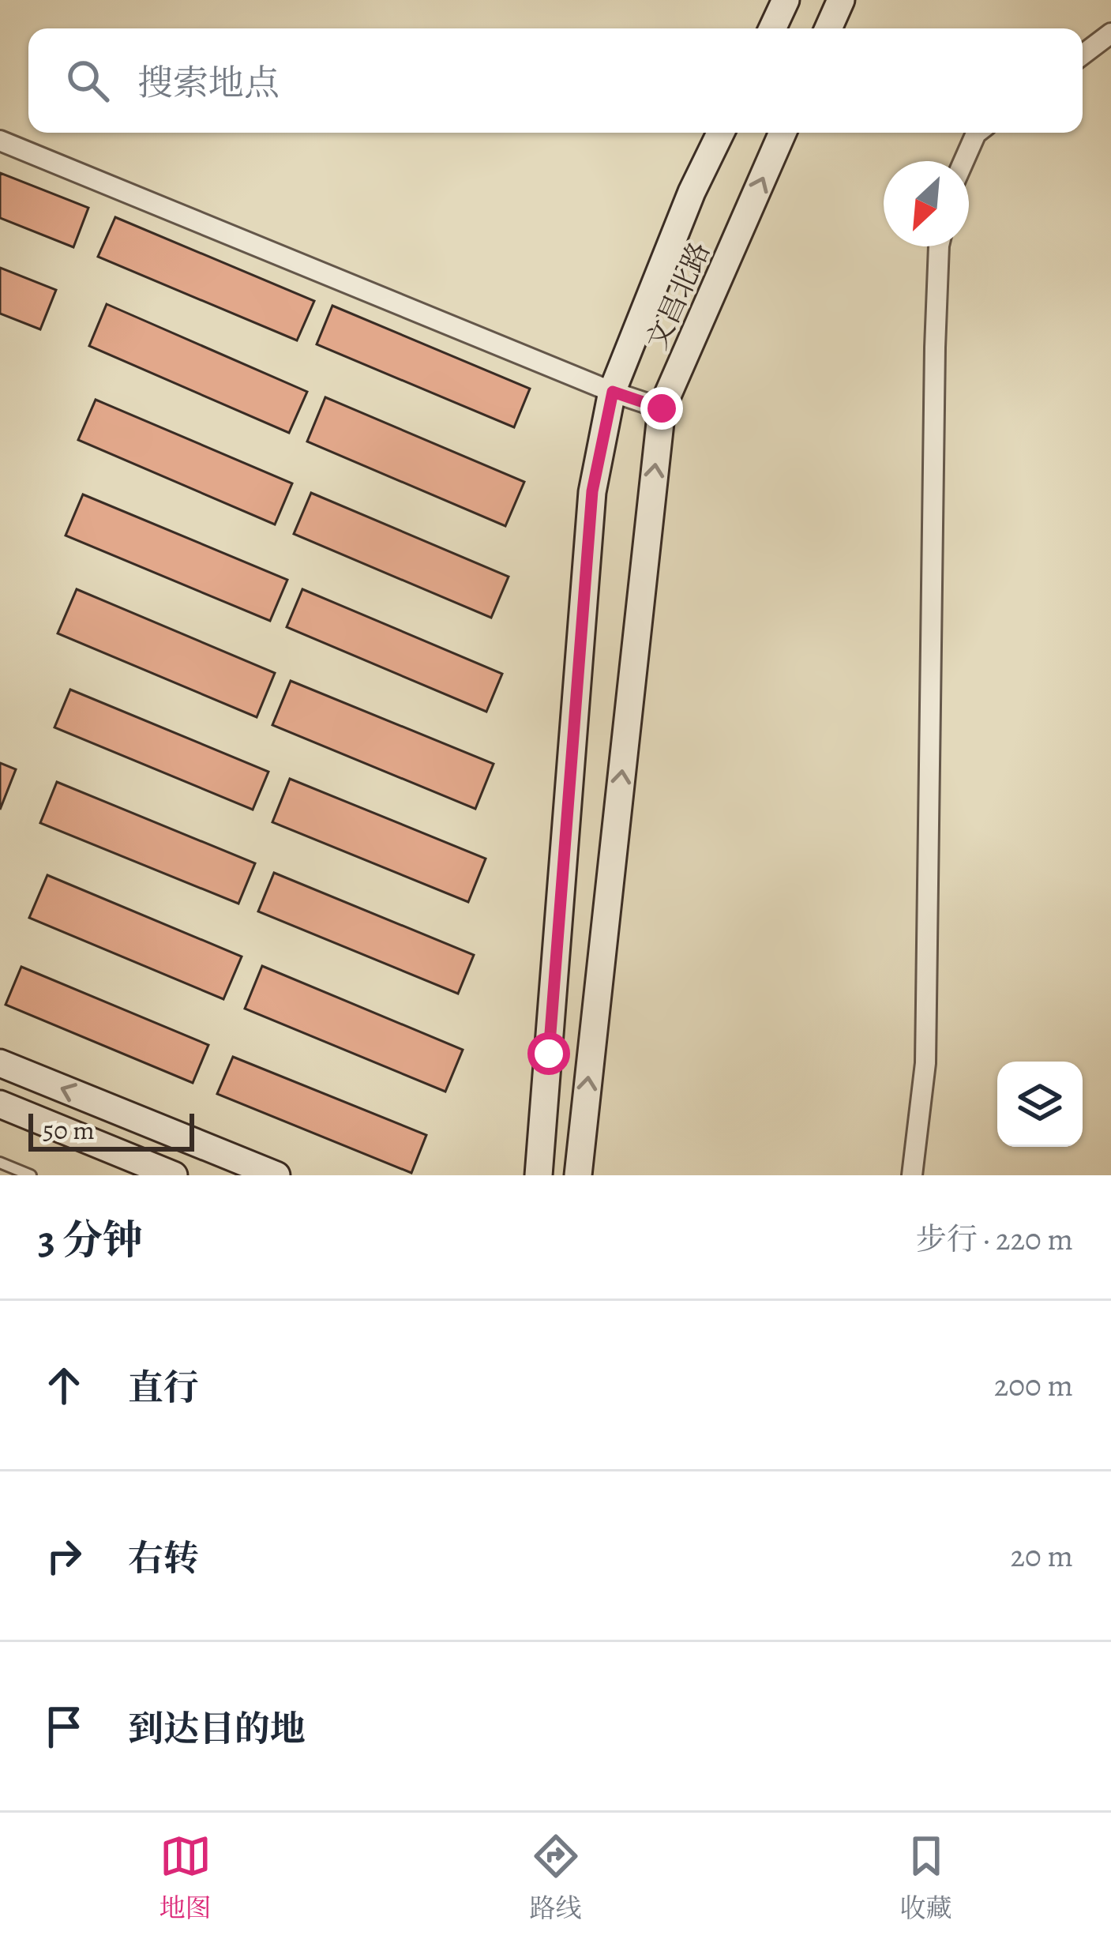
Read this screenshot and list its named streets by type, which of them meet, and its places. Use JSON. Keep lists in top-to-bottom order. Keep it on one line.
{"streets":{"main road":["文昌北路"]},"scale_bar":"50 m","north":"bottom left","page":{"search":"搜索地点","scale":"50 m","heading":["3 分钟","步行 · 220 m"],"list":[["直行","200 m"],["右转","20 m"],"到达目的地"],"nav":["地图","路线","收藏"]}}
